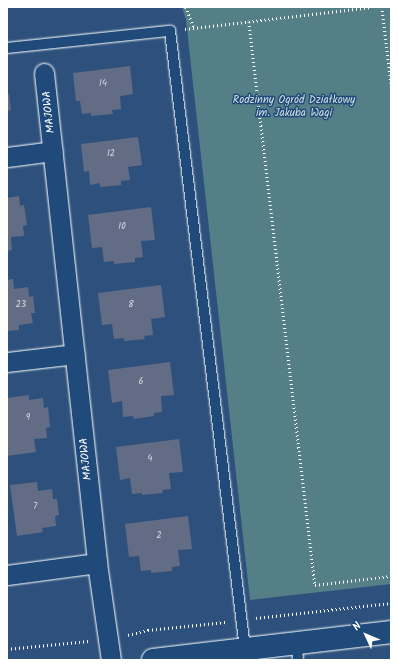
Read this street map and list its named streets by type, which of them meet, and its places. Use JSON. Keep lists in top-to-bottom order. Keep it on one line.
{"streets":{"street":["MAJOWA"]},"parks":["Rodzinny Ogród Działkowy im. Jakuba Wagi"],"house_numbers":["14","12","10","23","8","6","9","4","7","2"],"north":"top left"}
